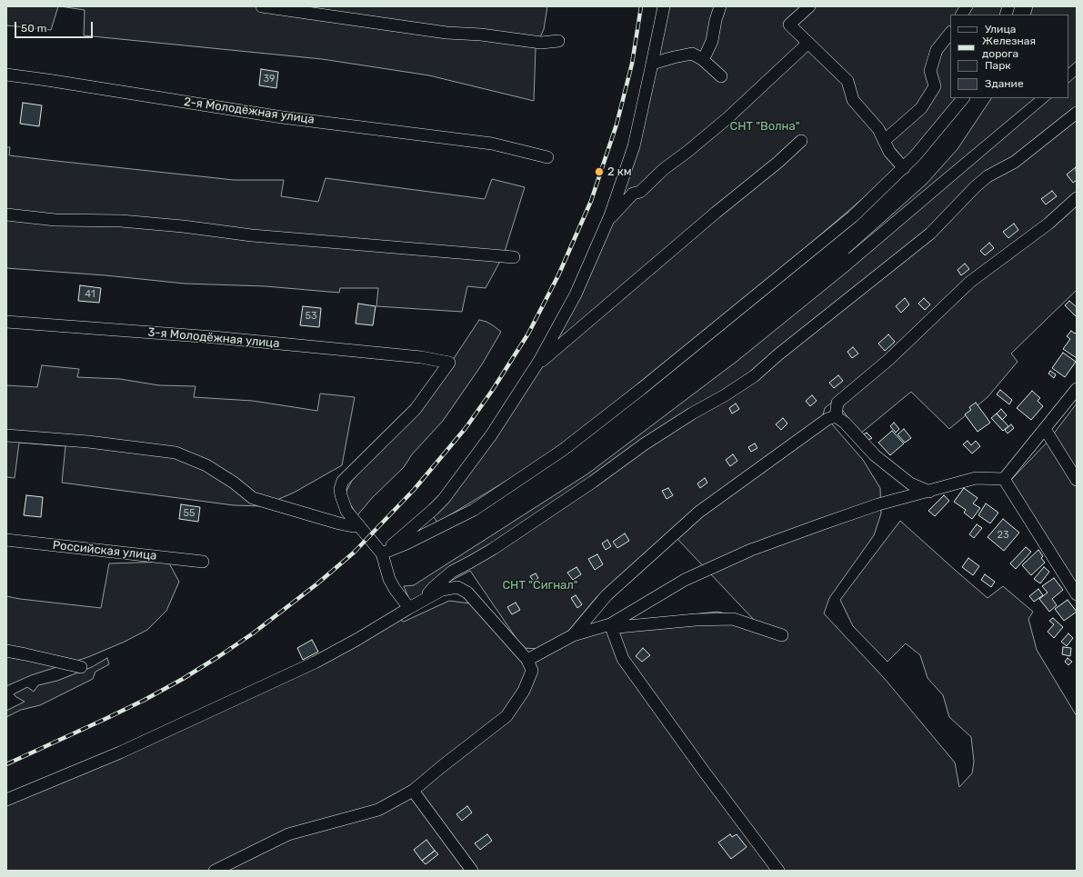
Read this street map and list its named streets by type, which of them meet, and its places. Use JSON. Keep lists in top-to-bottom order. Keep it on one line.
{"streets":{"street":["2-я Молодёжная улица","3-я Молодёжная улица","Российская улица"]},"parks":["СНТ \"Волна\"","СНТ \"Сигнал\""],"places":["2 км"],"house_numbers":["39","41","53","55","23"],"legend":["Улица","Железная дорога","Парк","Здание"],"scale_bar":"50 m"}
